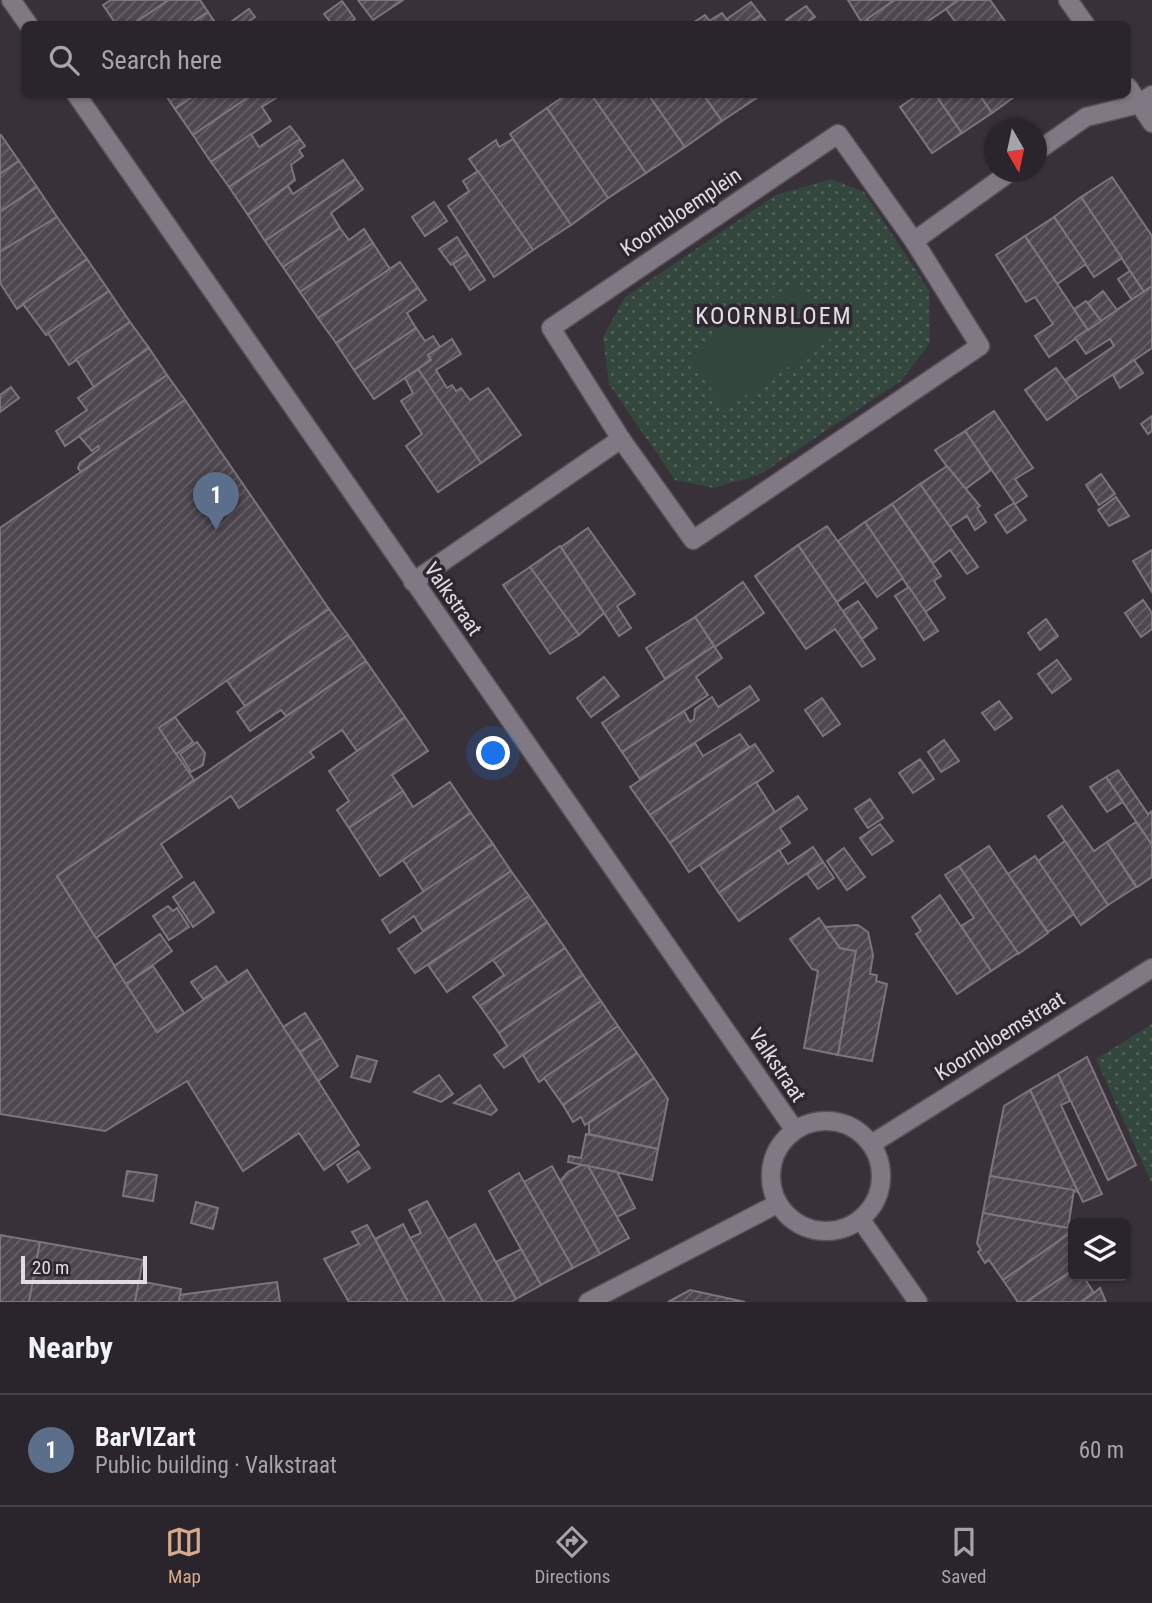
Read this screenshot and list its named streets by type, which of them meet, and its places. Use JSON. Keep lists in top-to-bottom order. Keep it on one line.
{"streets":{"street":["Koornbloemplein","Valkstraat","Koornbloemstraat"]},"crossings":[["Valkstraat","Koornbloemstraat"]],"districts":["KOORNBLOEM"],"scale_bar":"20 m","north":"bottom","page":{"search":"Search here","pins":"1","scale":"20 m","heading":"Nearby","list":[{"mark":"1","name":"BarVIZart","note":"Public building · Valkstraat","value":"60 m"}],"nav":["Map","Directions","Saved"]}}
